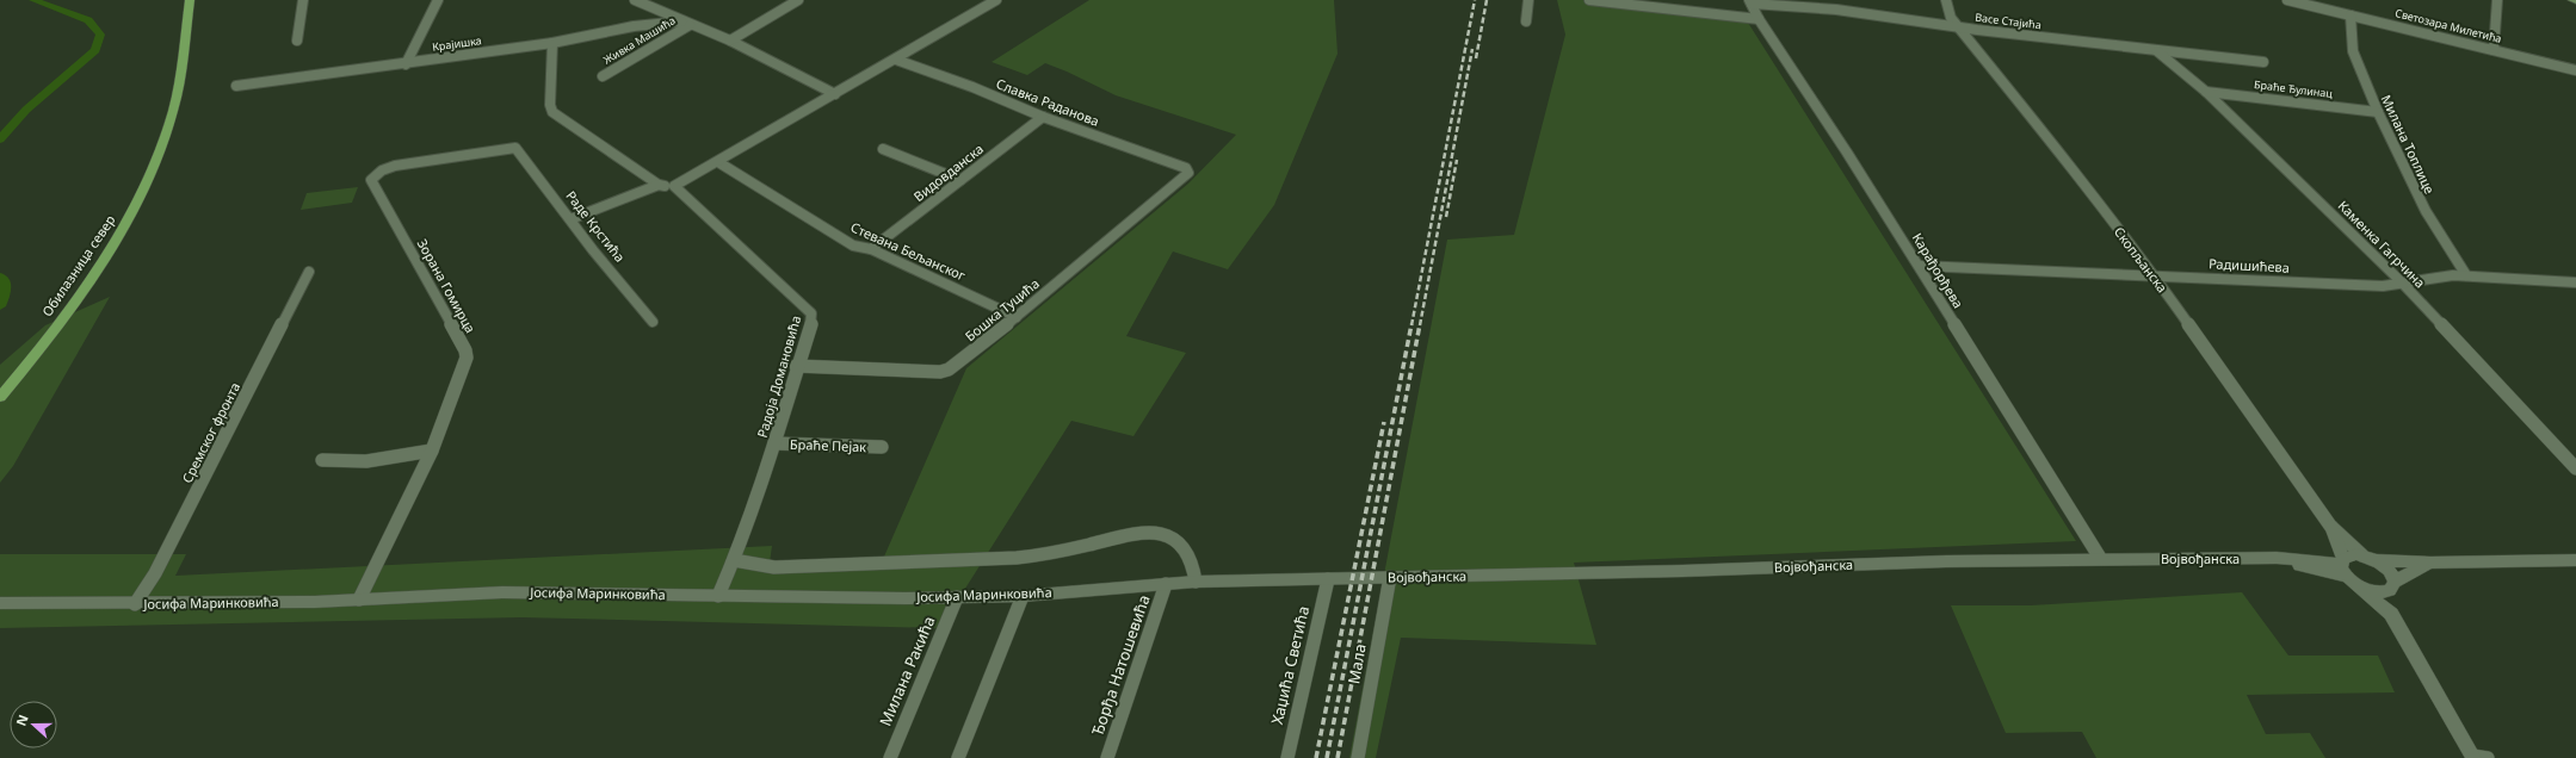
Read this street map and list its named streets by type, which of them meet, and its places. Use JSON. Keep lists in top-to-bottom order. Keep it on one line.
{"streets":{"main road":["Обилазница север"],"street":["Васе Стајића","Светозара Милетића","Живка Машића","Крајишка","Браће Ђулинац","Славка Раданова","Милана Топлице","Видовданска","Раде Крстића","Каменка Гагрчина","Стевана Бељанског","Скопљанска","Радишићева","Карађорђева","Зорана Гомирца","Бошка Туцића","Радоја Домановића","Сремског фронта","Браће Пејак","Војвођанска","Јосифа Маринковића","Мала","Ђорђа Натошевића","Хаџића Светића","Милана Ракића"]},"crossings":[["Васе Стајића","Каменка Гагрчина"],["Васе Стајића","Скопљанска"],["Васе Стајића","Карађорђева"],["Светозара Милетића","Милана Топлице"],["Живка Машића","Крајишка"],["Браће Ђулинац","Милана Топлице"],["Браће Ђулинац","Каменка Гагрчина"],["Славка Раданова","Видовданска"],["Славка Раданова","Бошка Туцића"],["Милана Топлице","Радишићева"],["Видовданска","Стевана Бељанског"],["Раде Крстића","Зорана Гомирца"],["Каменка Гагрчина","Радишићева"],["Стевана Бељанског","Бошка Туцића"],["Скопљанска","Радишићева"],["Скопљанска","Војвођанска"],["Радишићева","Карађорђева"],["Карађорђева","Војвођанска"],["Зорана Гомирца","Јосифа Маринковића"],["Бошка Туцића","Радоја Домановића"],["Радоја Домановића","Браће Пејак"],["Радоја Домановића","Јосифа Маринковића"],["Сремског фронта","Јосифа Маринковића"],["Војвођанска","Јосифа Маринковића"],["Војвођанска","Мала"],["Јосифа Маринковића","Ђорђа Натошевића"],["Јосифа Маринковића","Хаџића Светића"],["Јосифа Маринковића","Милана Ракића"]],"north":"left"}
